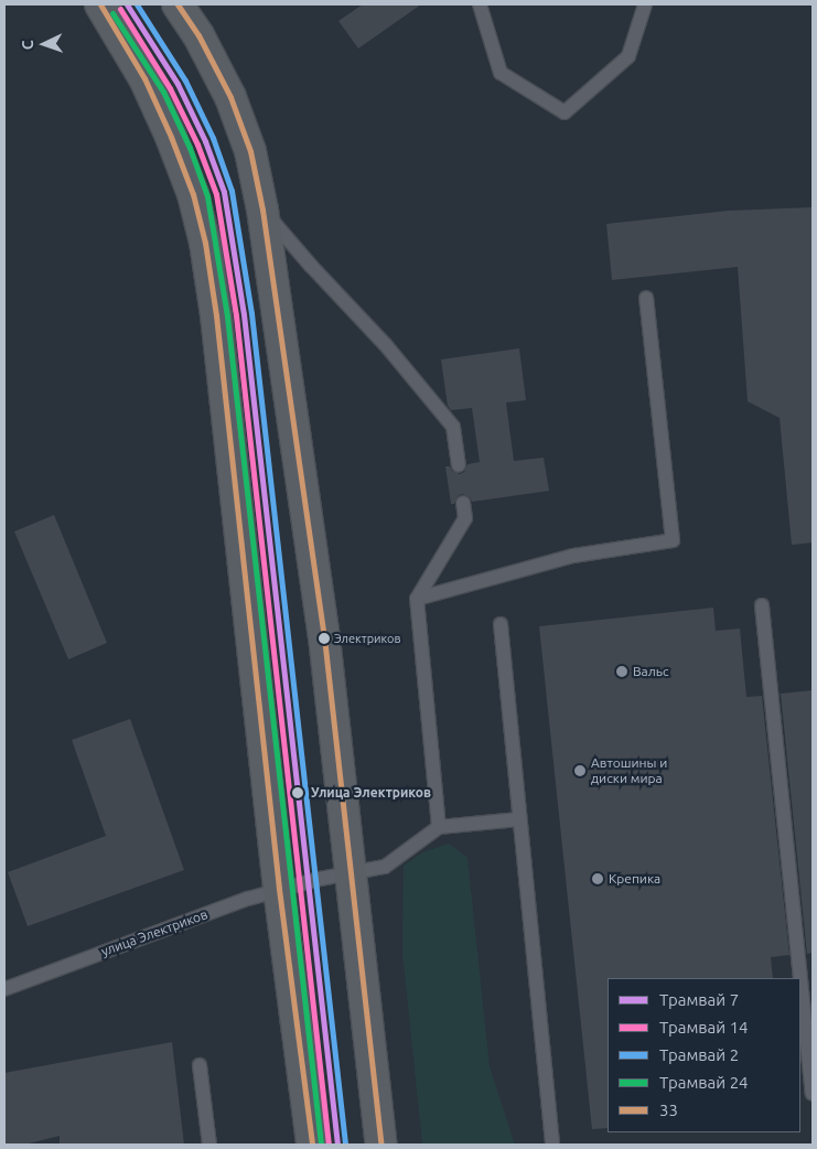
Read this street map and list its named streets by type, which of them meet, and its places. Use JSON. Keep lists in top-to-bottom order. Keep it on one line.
{"streets":{"lane":["улица Электриков"]},"places":["Электриков","Вальс","Автошины и диски мира","Улица Электриков","Крепика"],"lines":["tram line 7","tram line 2","transit line 33","tram line 14","tram line 24"],"legend":["Трамвай 7","Трамвай 14","Трамвай 2","Трамвай 24","33"],"north":"left"}
